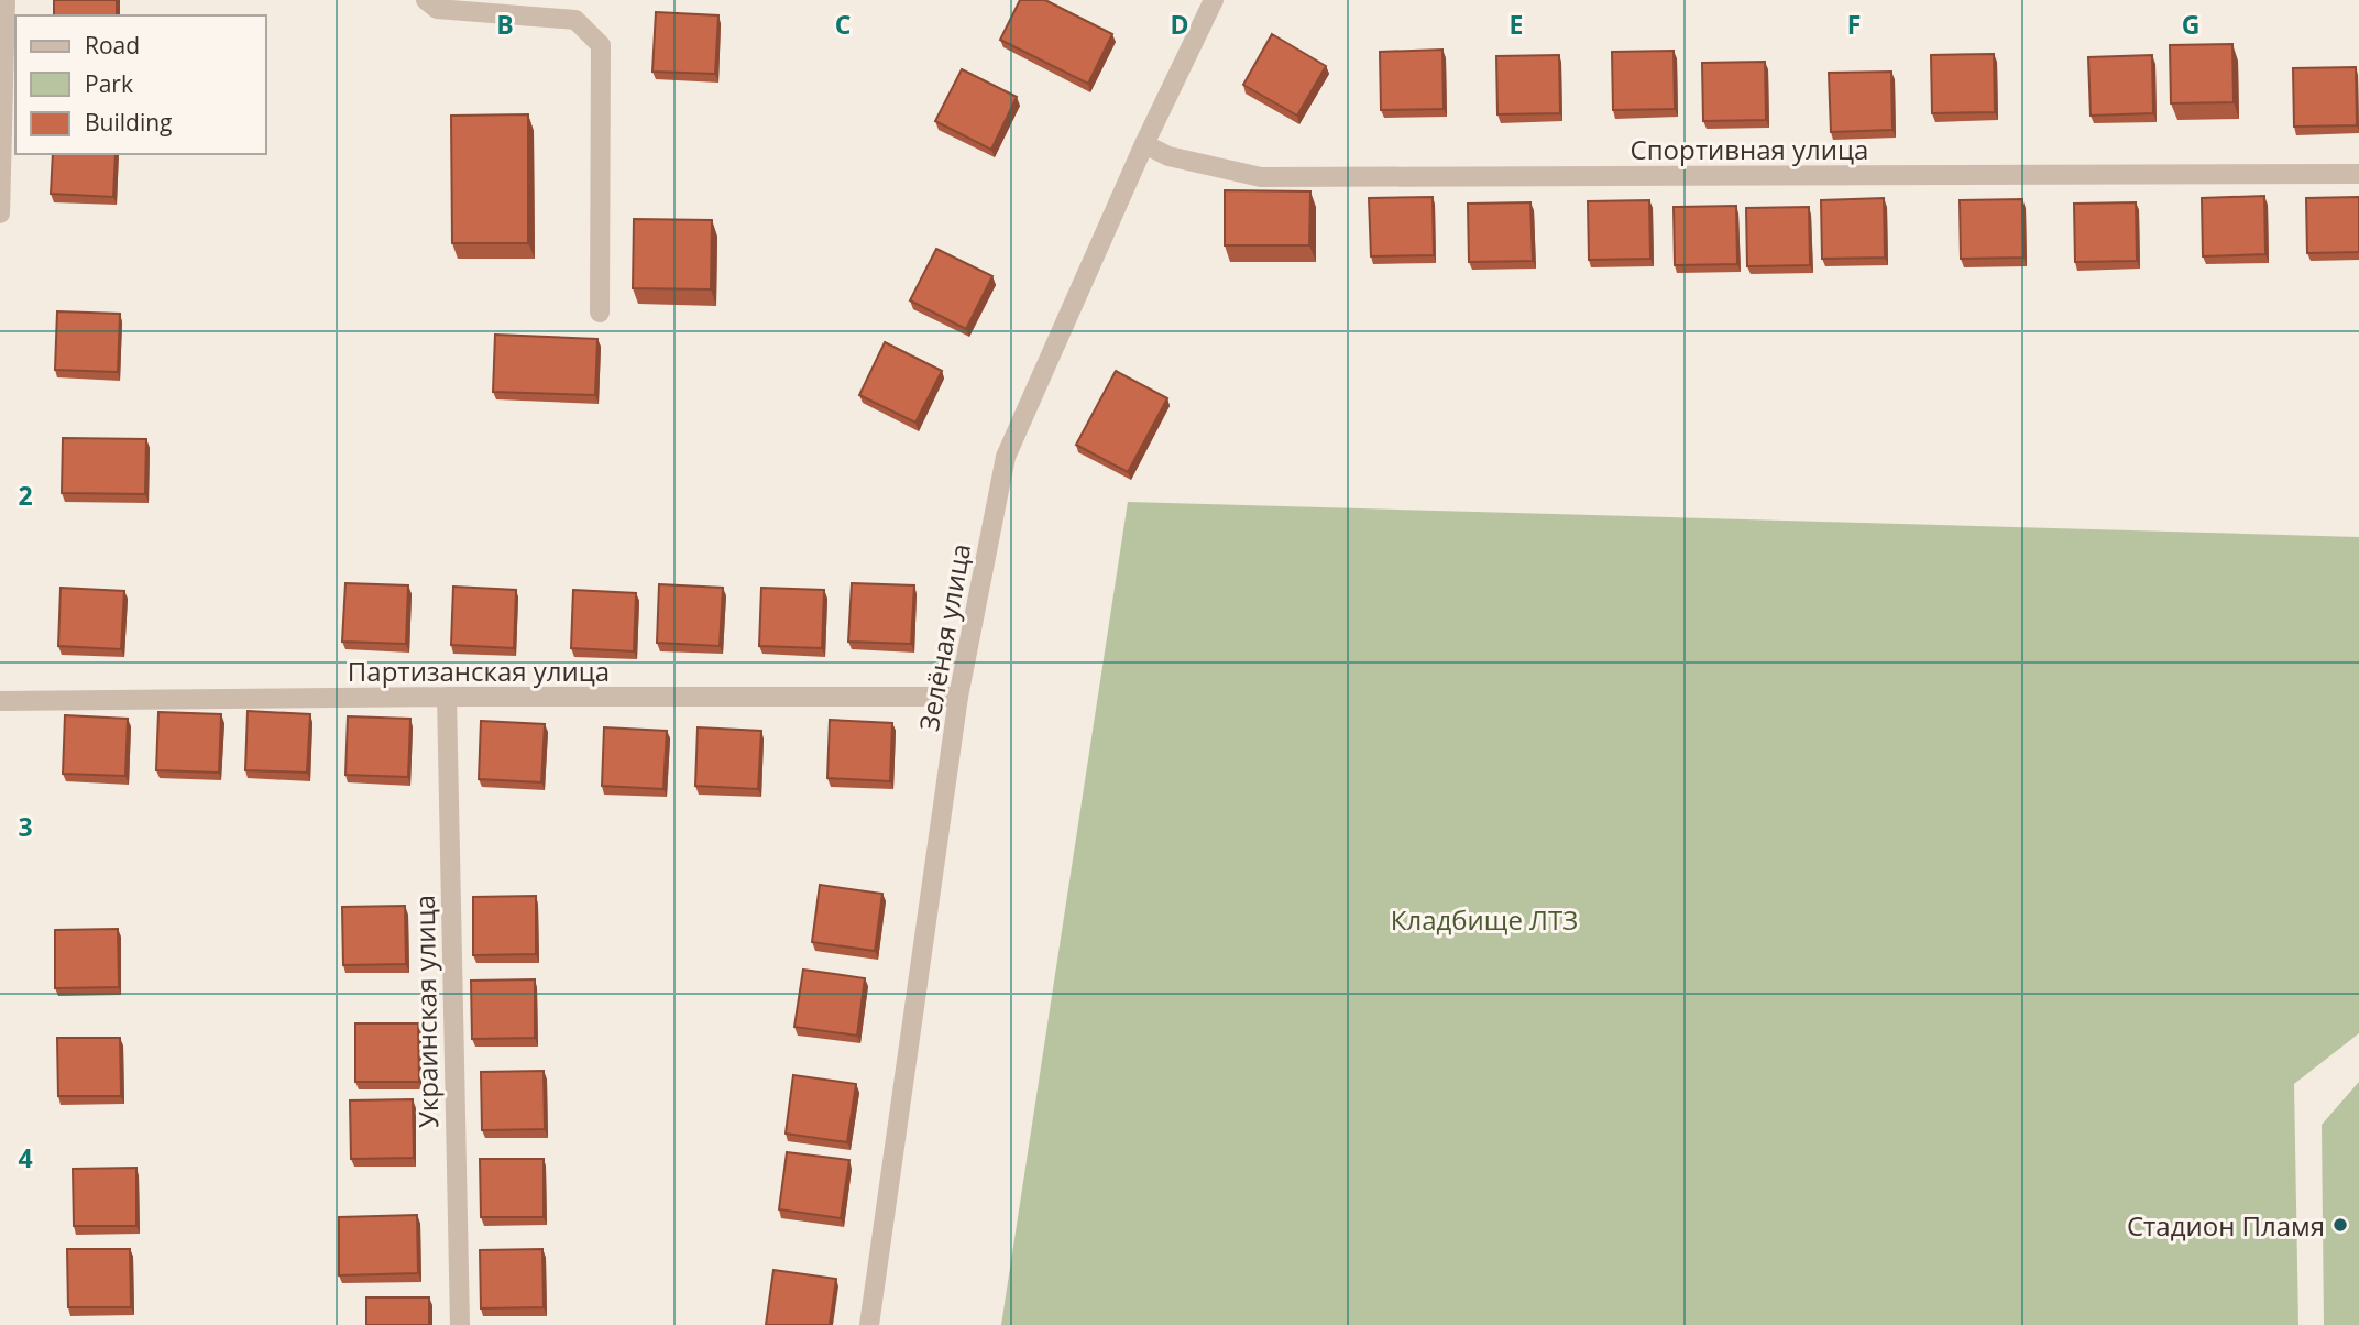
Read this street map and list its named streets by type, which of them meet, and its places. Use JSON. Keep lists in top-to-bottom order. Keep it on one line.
{"streets":{"street":["Спортивная улица","Зелёная улица","Партизанская улица","Украинская улица"]},"crossings":[["Спортивная улица","Зелёная улица"],["Зелёная улица","Партизанская улица"],["Партизанская улица","Украинская улица"]],"parks":["Кладбище ЛТЗ"],"places":["Стадион Пламя"],"legend":["Road","Park","Building"],"grid":{"columns":["B","C","D","E","F","G"],"rows":["2","3","4"]}}
